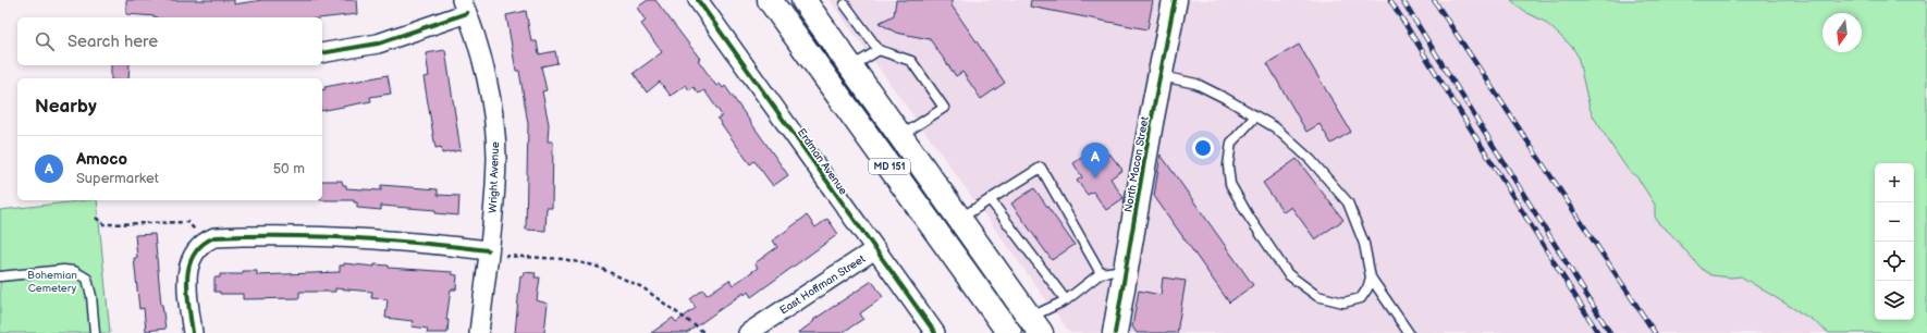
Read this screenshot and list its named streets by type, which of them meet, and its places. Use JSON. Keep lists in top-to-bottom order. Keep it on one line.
{"streets":{"main road":["North Macon Street","MD 151"],"street":["Erdman Avenue","Wright Avenue","East Hoffman Street"]},"crossings":[["Erdman Avenue","East Hoffman Street"]],"parks":["Bohemian Cemetery"],"north":"bottom","page":{"search":"Search here","heading":"Nearby","list":[{"mark":"A","name":"Amoco","note":"Supermarket","value":"50 m"}],"pins":"A","map_buttons":["+","−"]}}
